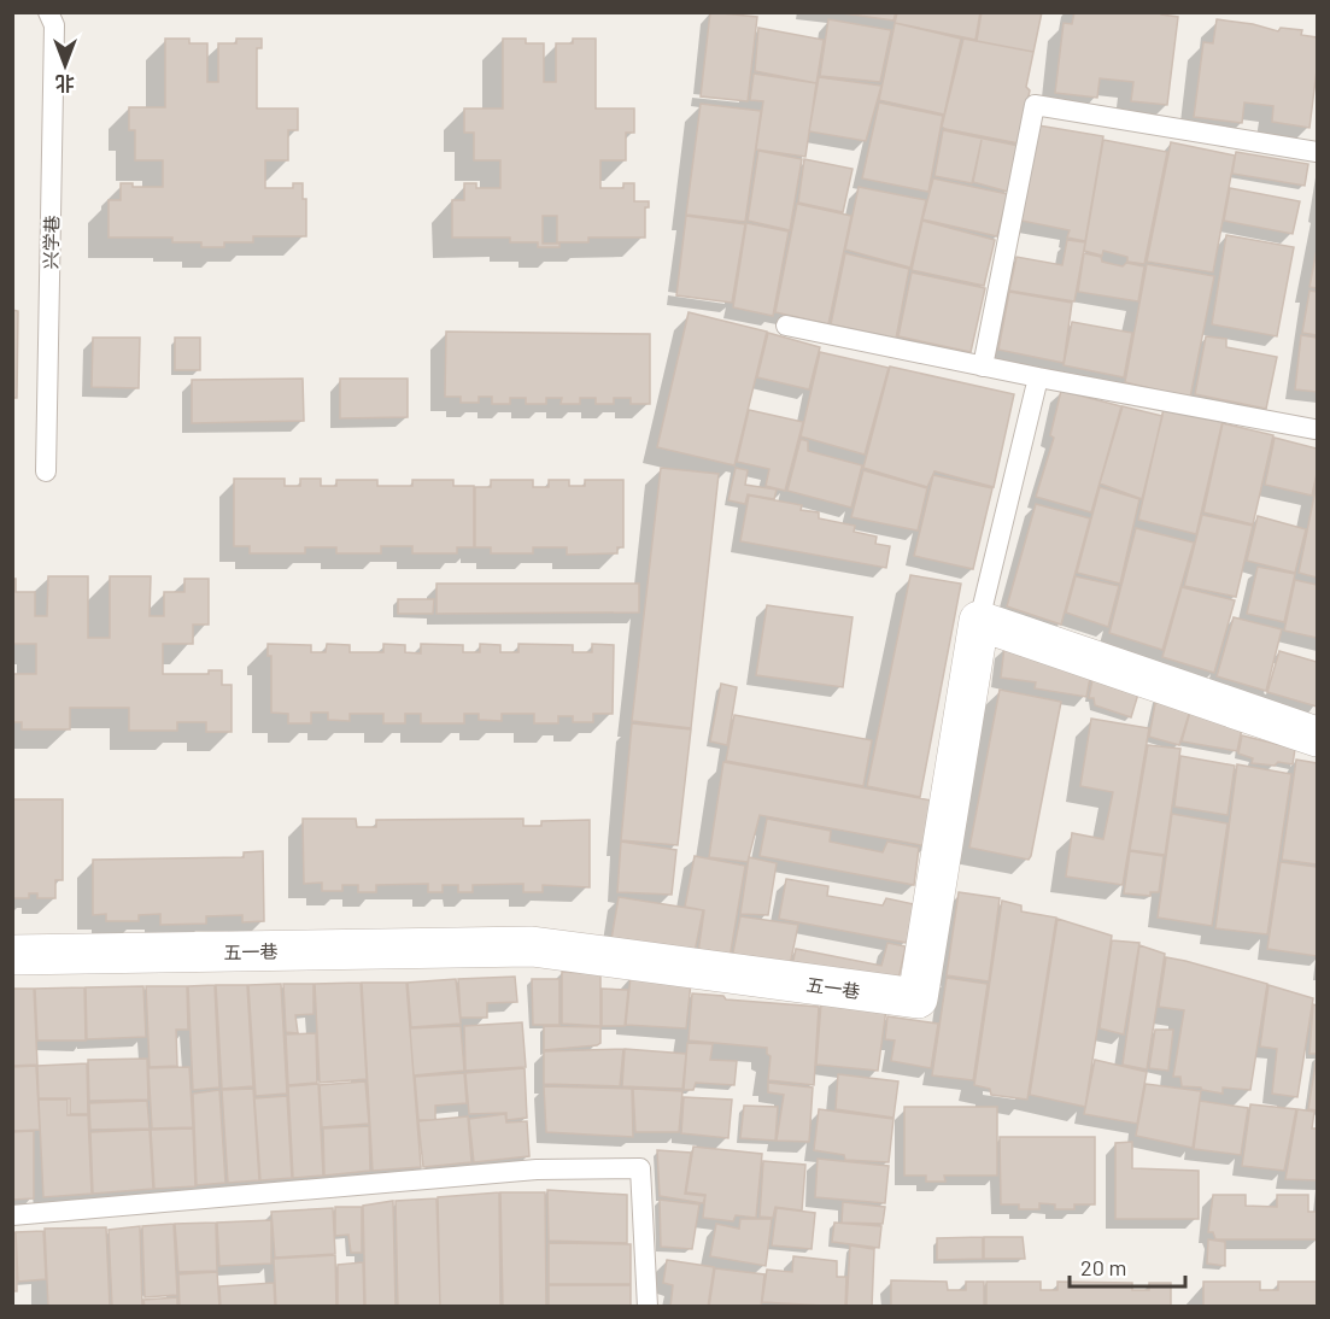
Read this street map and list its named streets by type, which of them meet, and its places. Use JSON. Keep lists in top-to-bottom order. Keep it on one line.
{"streets":{"street":["五一巷"],"lane":["兴学巷"]},"scale_bar":"20 m","north":"bottom"}
